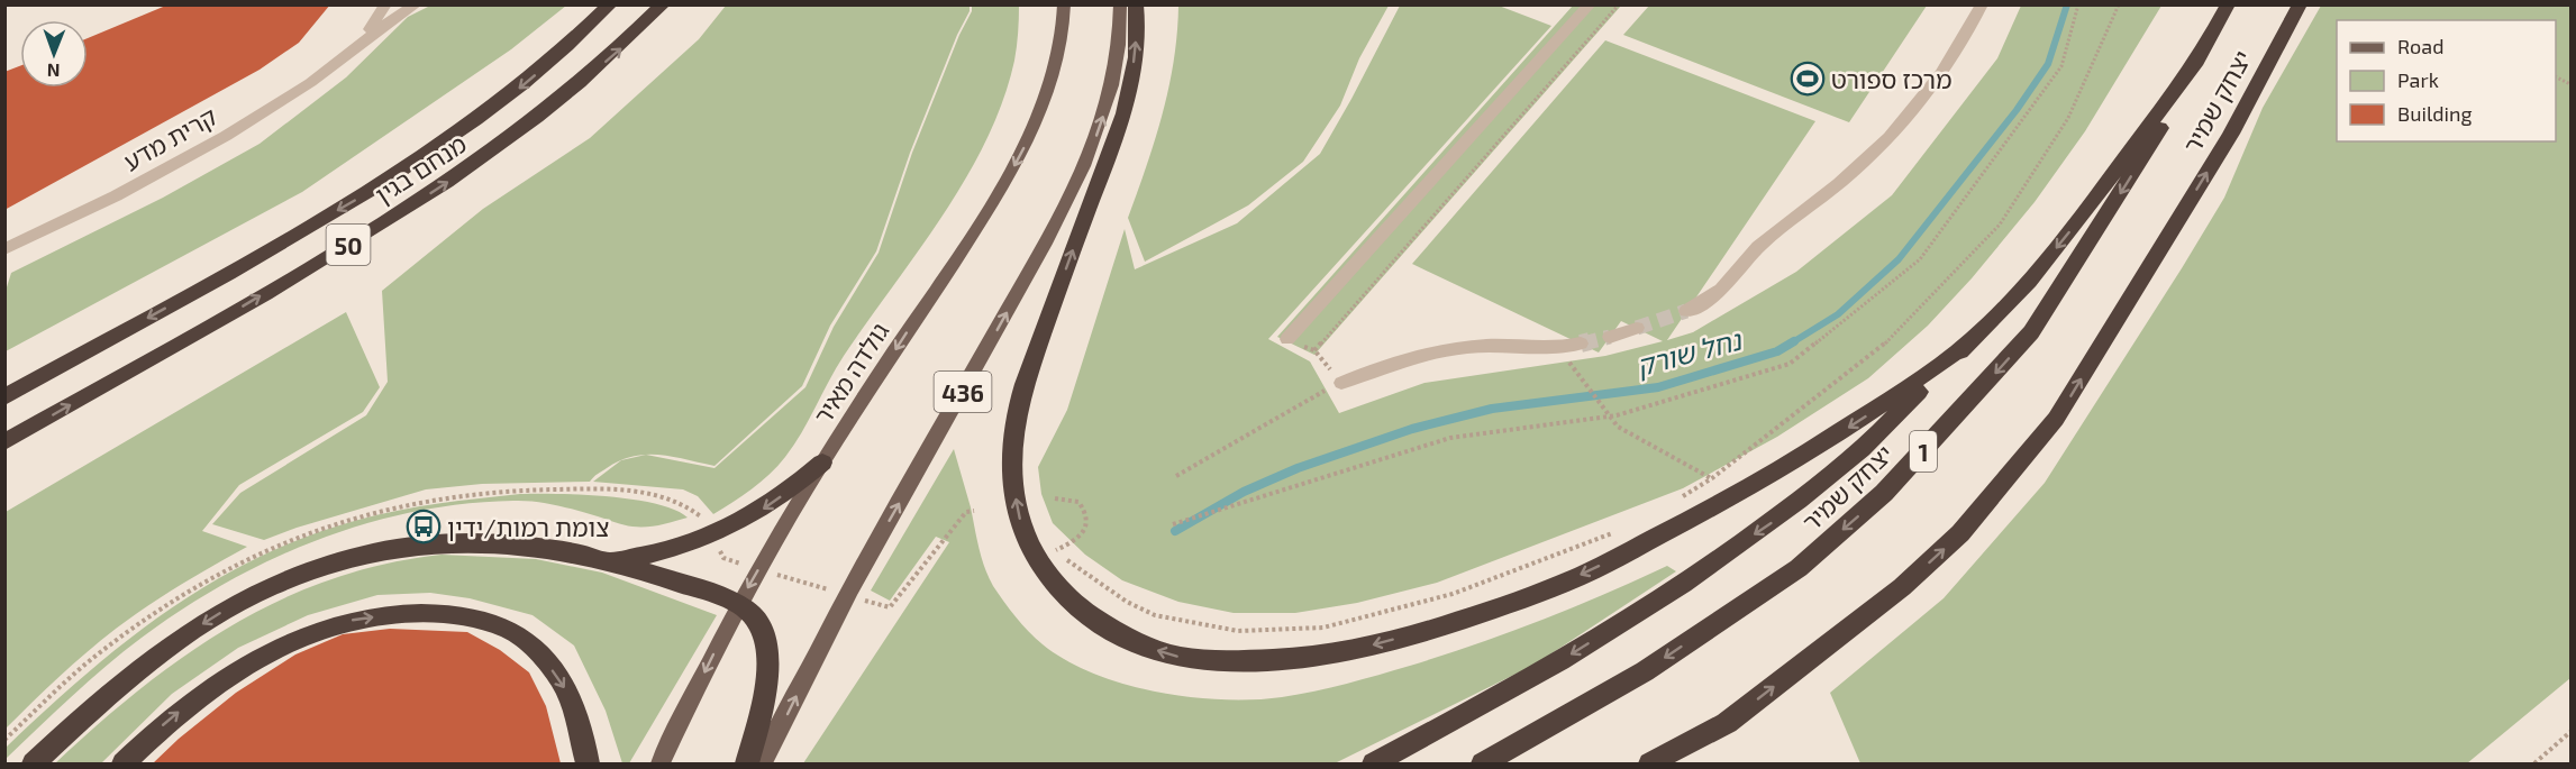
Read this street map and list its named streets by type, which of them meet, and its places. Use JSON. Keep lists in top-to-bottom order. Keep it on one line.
{"streets":{"highway":["יצחק שמיר","מנחם בגין","50","1"],"main road":["גולדה מאיר","436"],"street":["קרית מדע"]},"water":["נחל שורק"],"places":{"sports":["מרכז ספורט"],"bus stop":["צומת רמות/ידין"]},"legend":["Road","Park","Building"],"north":"bottom"}
